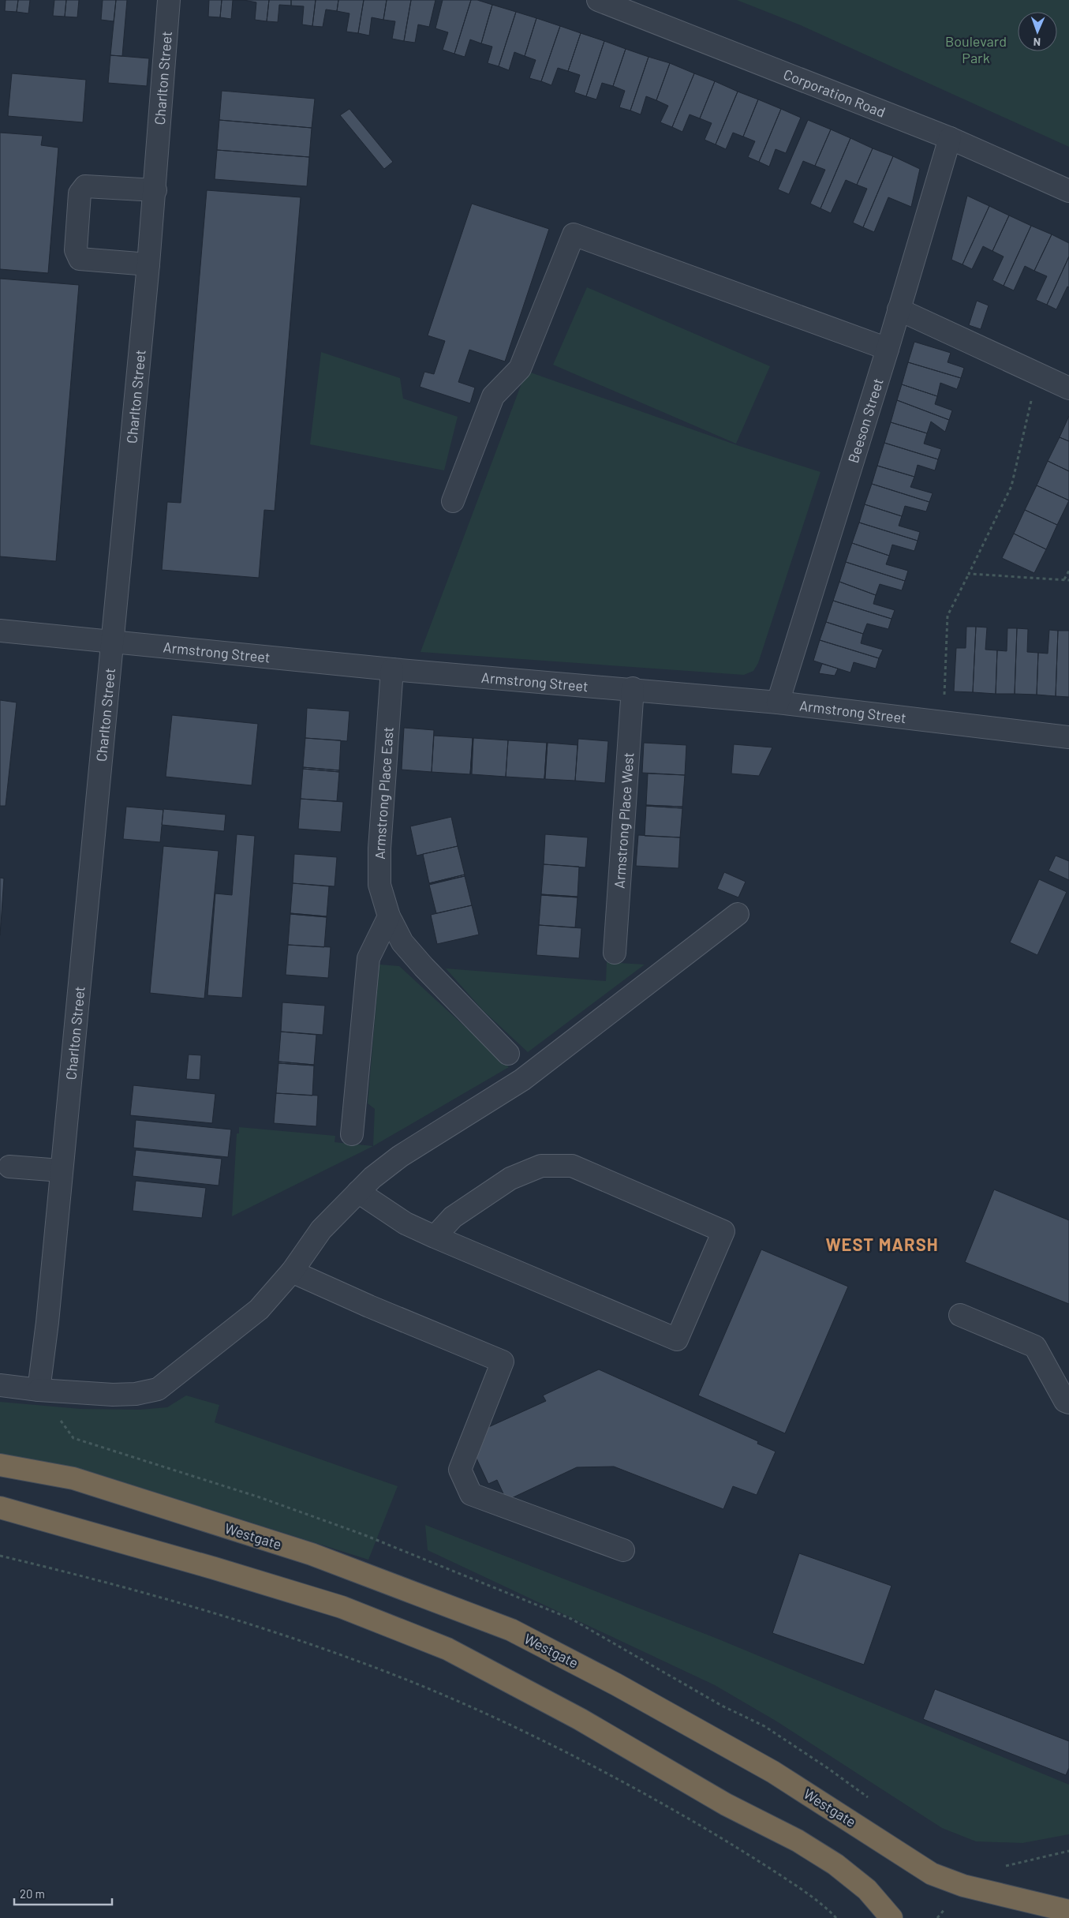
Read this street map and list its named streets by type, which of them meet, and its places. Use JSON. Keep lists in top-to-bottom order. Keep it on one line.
{"streets":{"highway":["Westgate"],"street":["Charlton Street","Corporation Road","Beeson Street","Armstrong Street","Armstrong Place East","Armstrong Place West"]},"crossings":[["Charlton Street","Armstrong Street"],["Corporation Road","Beeson Street"],["Beeson Street","Armstrong Street"],["Armstrong Street","Armstrong Place East"],["Armstrong Street","Armstrong Place West"]],"districts":["WEST MARSH"],"parks":["Boulevard Park"],"scale_bar":"20 m","north":"bottom"}
